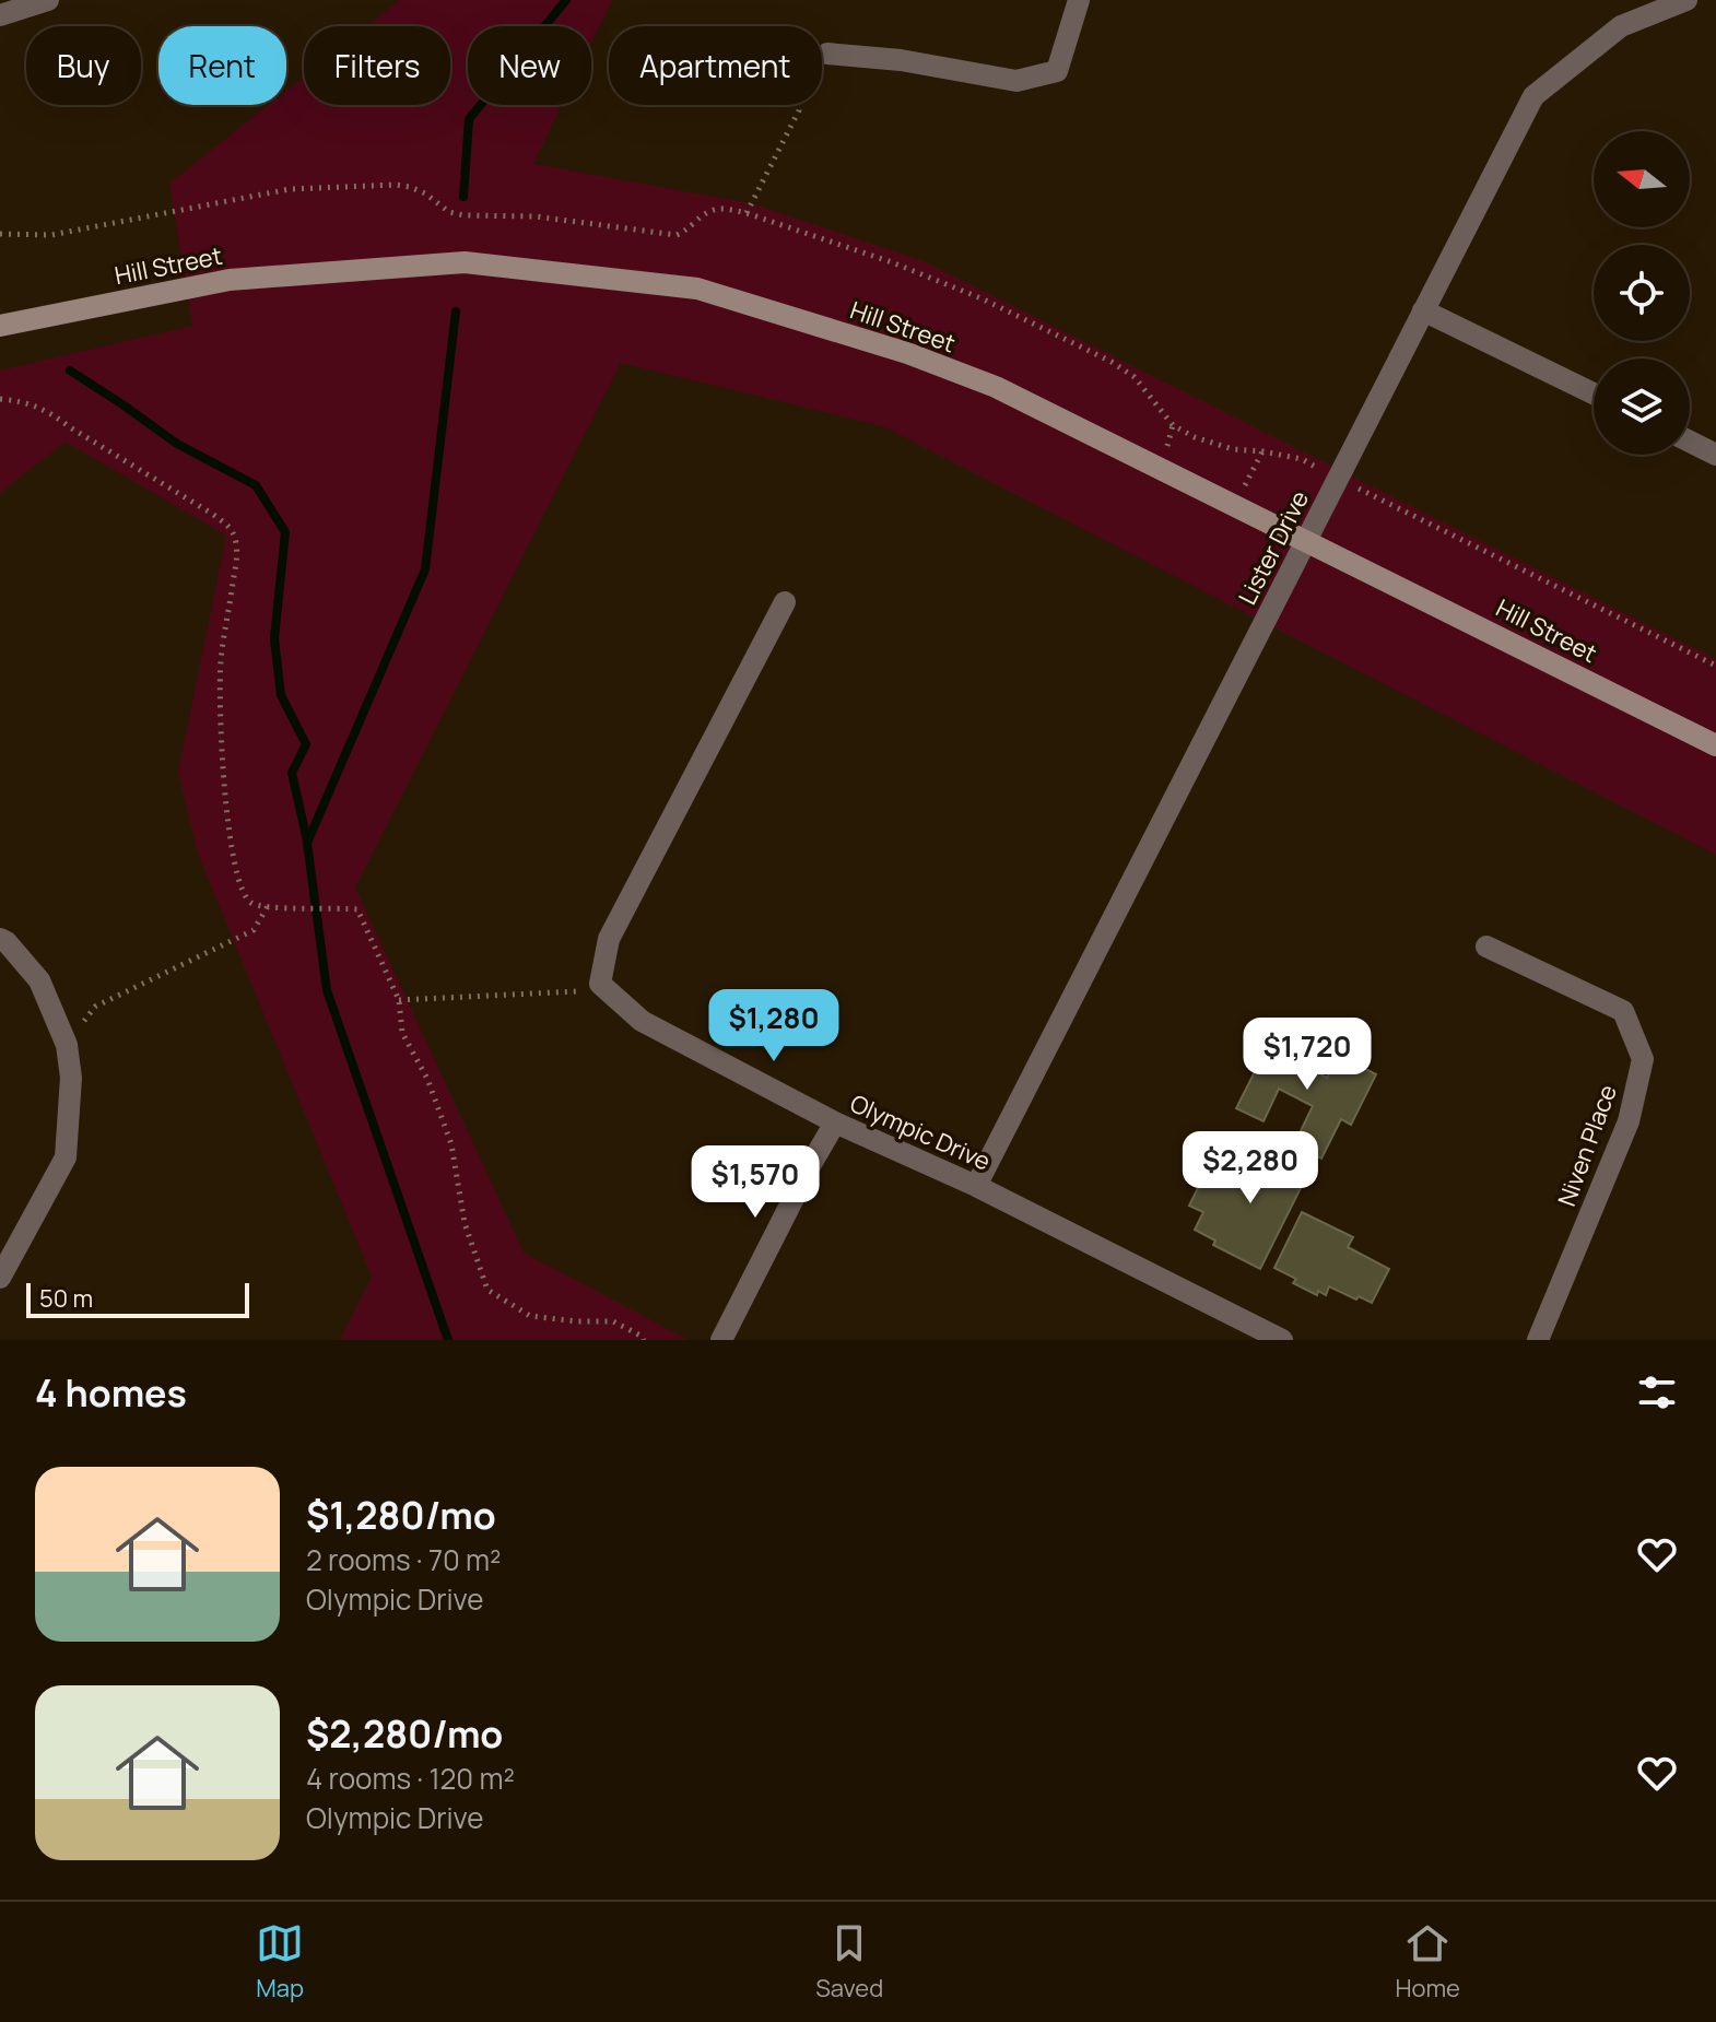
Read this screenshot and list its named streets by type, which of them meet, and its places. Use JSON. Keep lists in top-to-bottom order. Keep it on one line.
{"streets":{"main road":["Hill Street"],"street":["Lister Drive","Olympic Drive","Niven Place"]},"crossings":[["Hill Street","Lister Drive"],["Lister Drive","Olympic Drive"]],"scale_bar":"50 m","north":"left","page":{"chip":["Buy","Rent","Filters","New","Apartment"],"price":["$1,280","$1,720","$2,280","$1,570"],"scale":"50 m","heading":"4 homes","list":[{"name":"$1,280/mo","note":"2 rooms · 70 m² · Olympic Drive"},{"name":"$2,280/mo","note":"4 rooms · 120 m² · Olympic Drive"}],"tabs":["Map","Saved","Home"]}}
